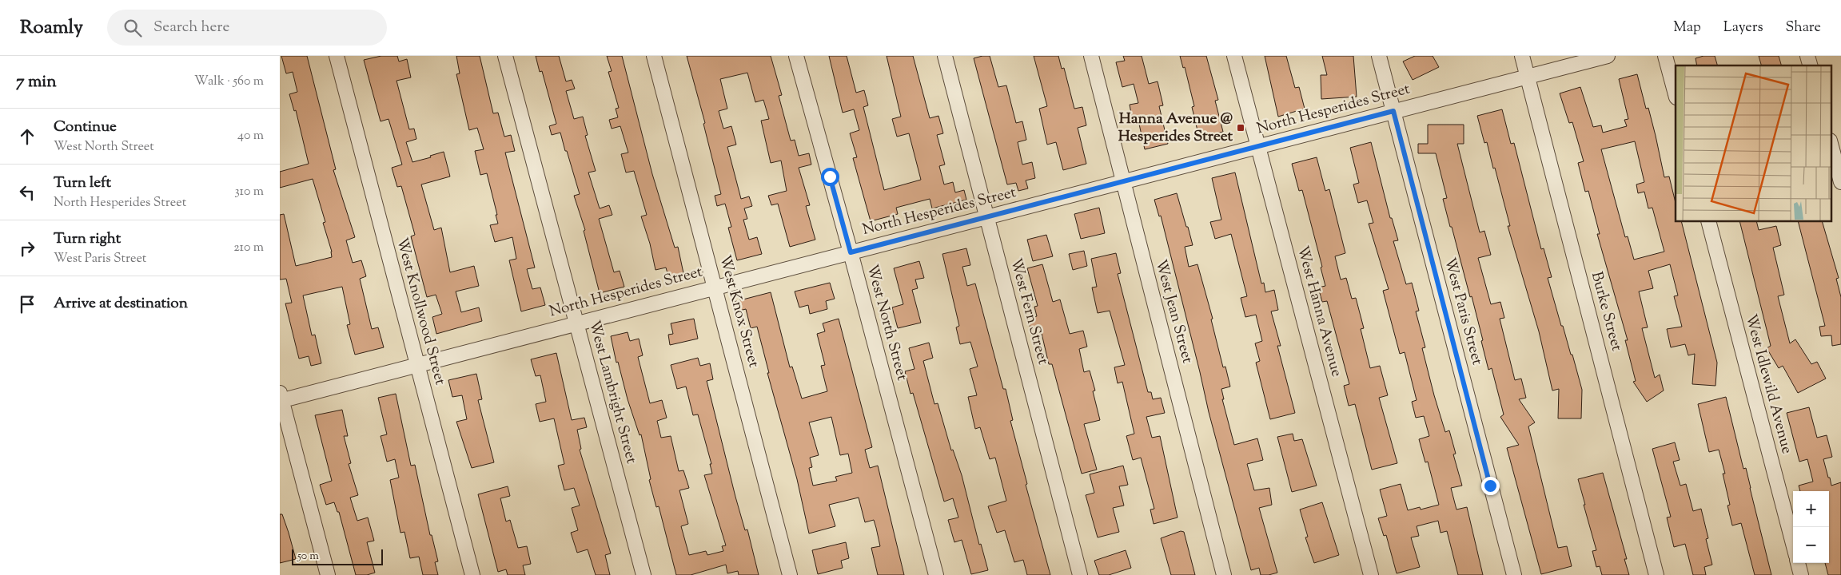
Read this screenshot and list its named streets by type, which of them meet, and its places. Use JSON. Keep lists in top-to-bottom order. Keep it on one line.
{"streets":{"street":["North Hesperides Street","West Knollwood Street","West Knox Street","West Fern Street","West Jean Street","West Hanna Avenue","West Paris Street","Burke Street","West North Street","West Idlewild Avenue","West Lambright Street"]},"crossings":[["North Hesperides Street","West Knollwood Street"],["North Hesperides Street","West Knox Street"],["North Hesperides Street","West Fern Street"],["North Hesperides Street","West Jean Street"],["North Hesperides Street","West Hanna Avenue"],["North Hesperides Street","West Paris Street"],["North Hesperides Street","Burke Street"],["North Hesperides Street","West North Street"],["North Hesperides Street","West Lambright Street"]],"places":{"transit":["Hanna Avenue @ Hesperides Street"]},"scale_bar":"50 m","page":{"header":"Roamly","search":"Search here","nav":["Map","Layers","Share"],"heading":["7 min","Walk · 560 m"],"list":[["Continue","West North Street","40 m"],["Turn left","North Hesperides Street","310 m"],["Turn right","West Paris Street","210 m"],"Arrive at destination"],"map_buttons":["+","−"],"scale":"50 m"}}
